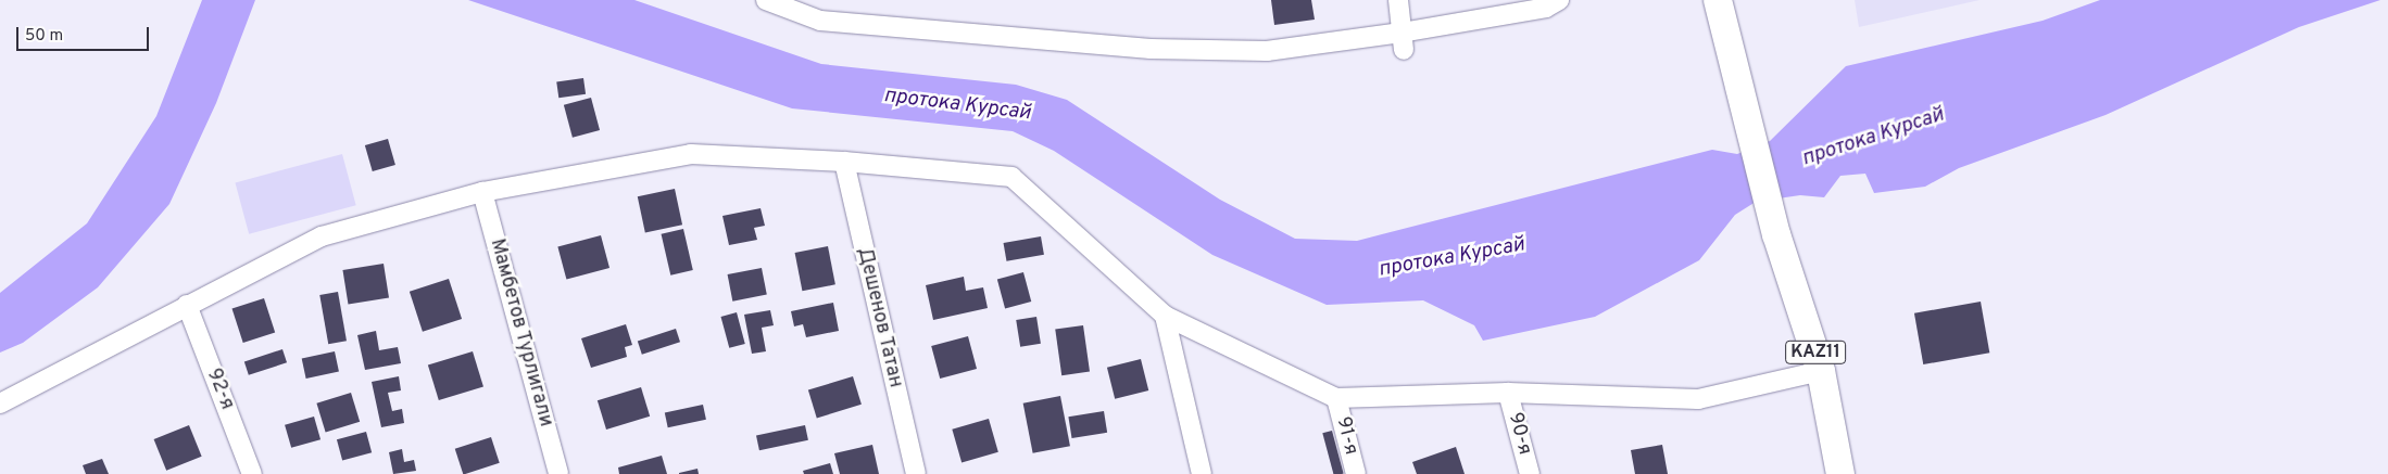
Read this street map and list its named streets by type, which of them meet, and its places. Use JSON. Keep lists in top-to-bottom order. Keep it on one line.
{"streets":{"highway":["KAZ11"],"street":["Дешенов Татан","Мамбетов Турлигали","92-я","90-я","91-я"]},"water":["протока Курсай"],"scale_bar":"50 m"}
